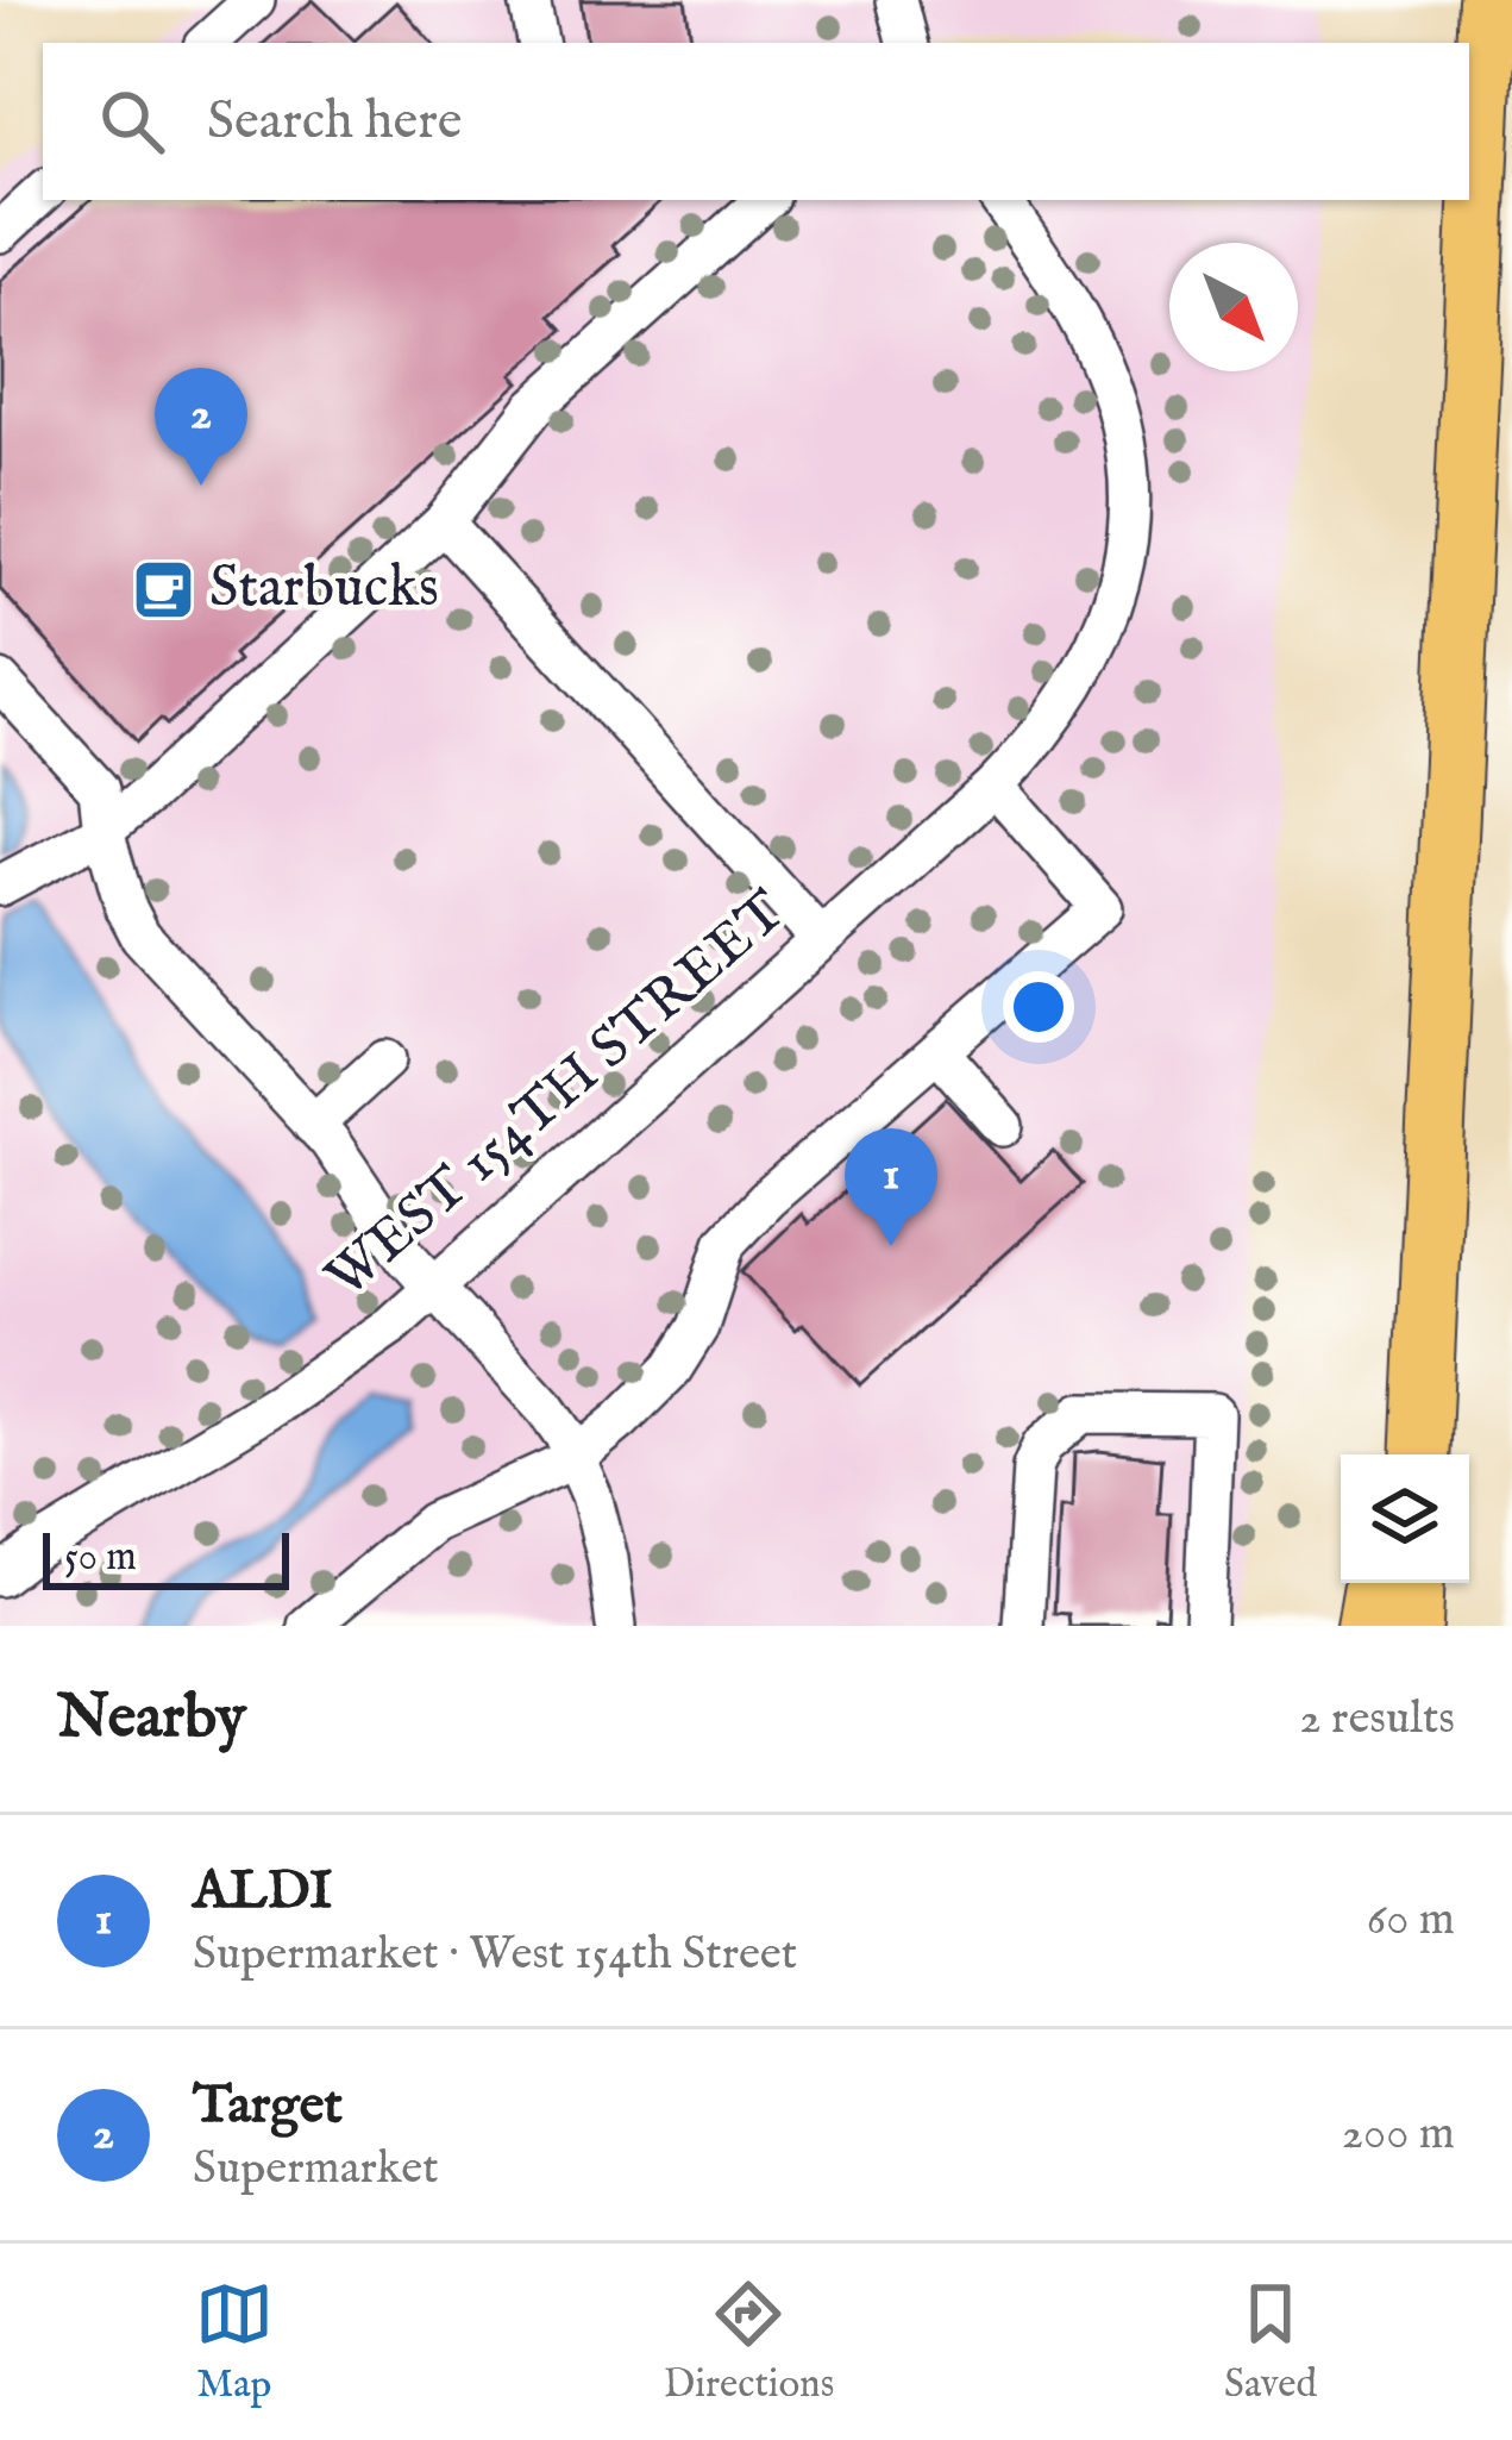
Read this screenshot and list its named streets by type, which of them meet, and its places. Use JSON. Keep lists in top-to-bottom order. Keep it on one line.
{"streets":{"street":["WEST 154TH STREET"]},"places":{"cafe":["Starbucks"]},"scale_bar":"50 m","north":"bottom right","page":{"search":"Search here","pins":["2","1"],"scale":"50 m","heading":["Nearby","2 results"],"list":[{"mark":"1","name":"ALDI","note":"Supermarket · West 154th Street","value":"60 m"},{"mark":"2","name":"Target","note":"Supermarket","value":"200 m"}],"nav":["Map","Directions","Saved"]}}
